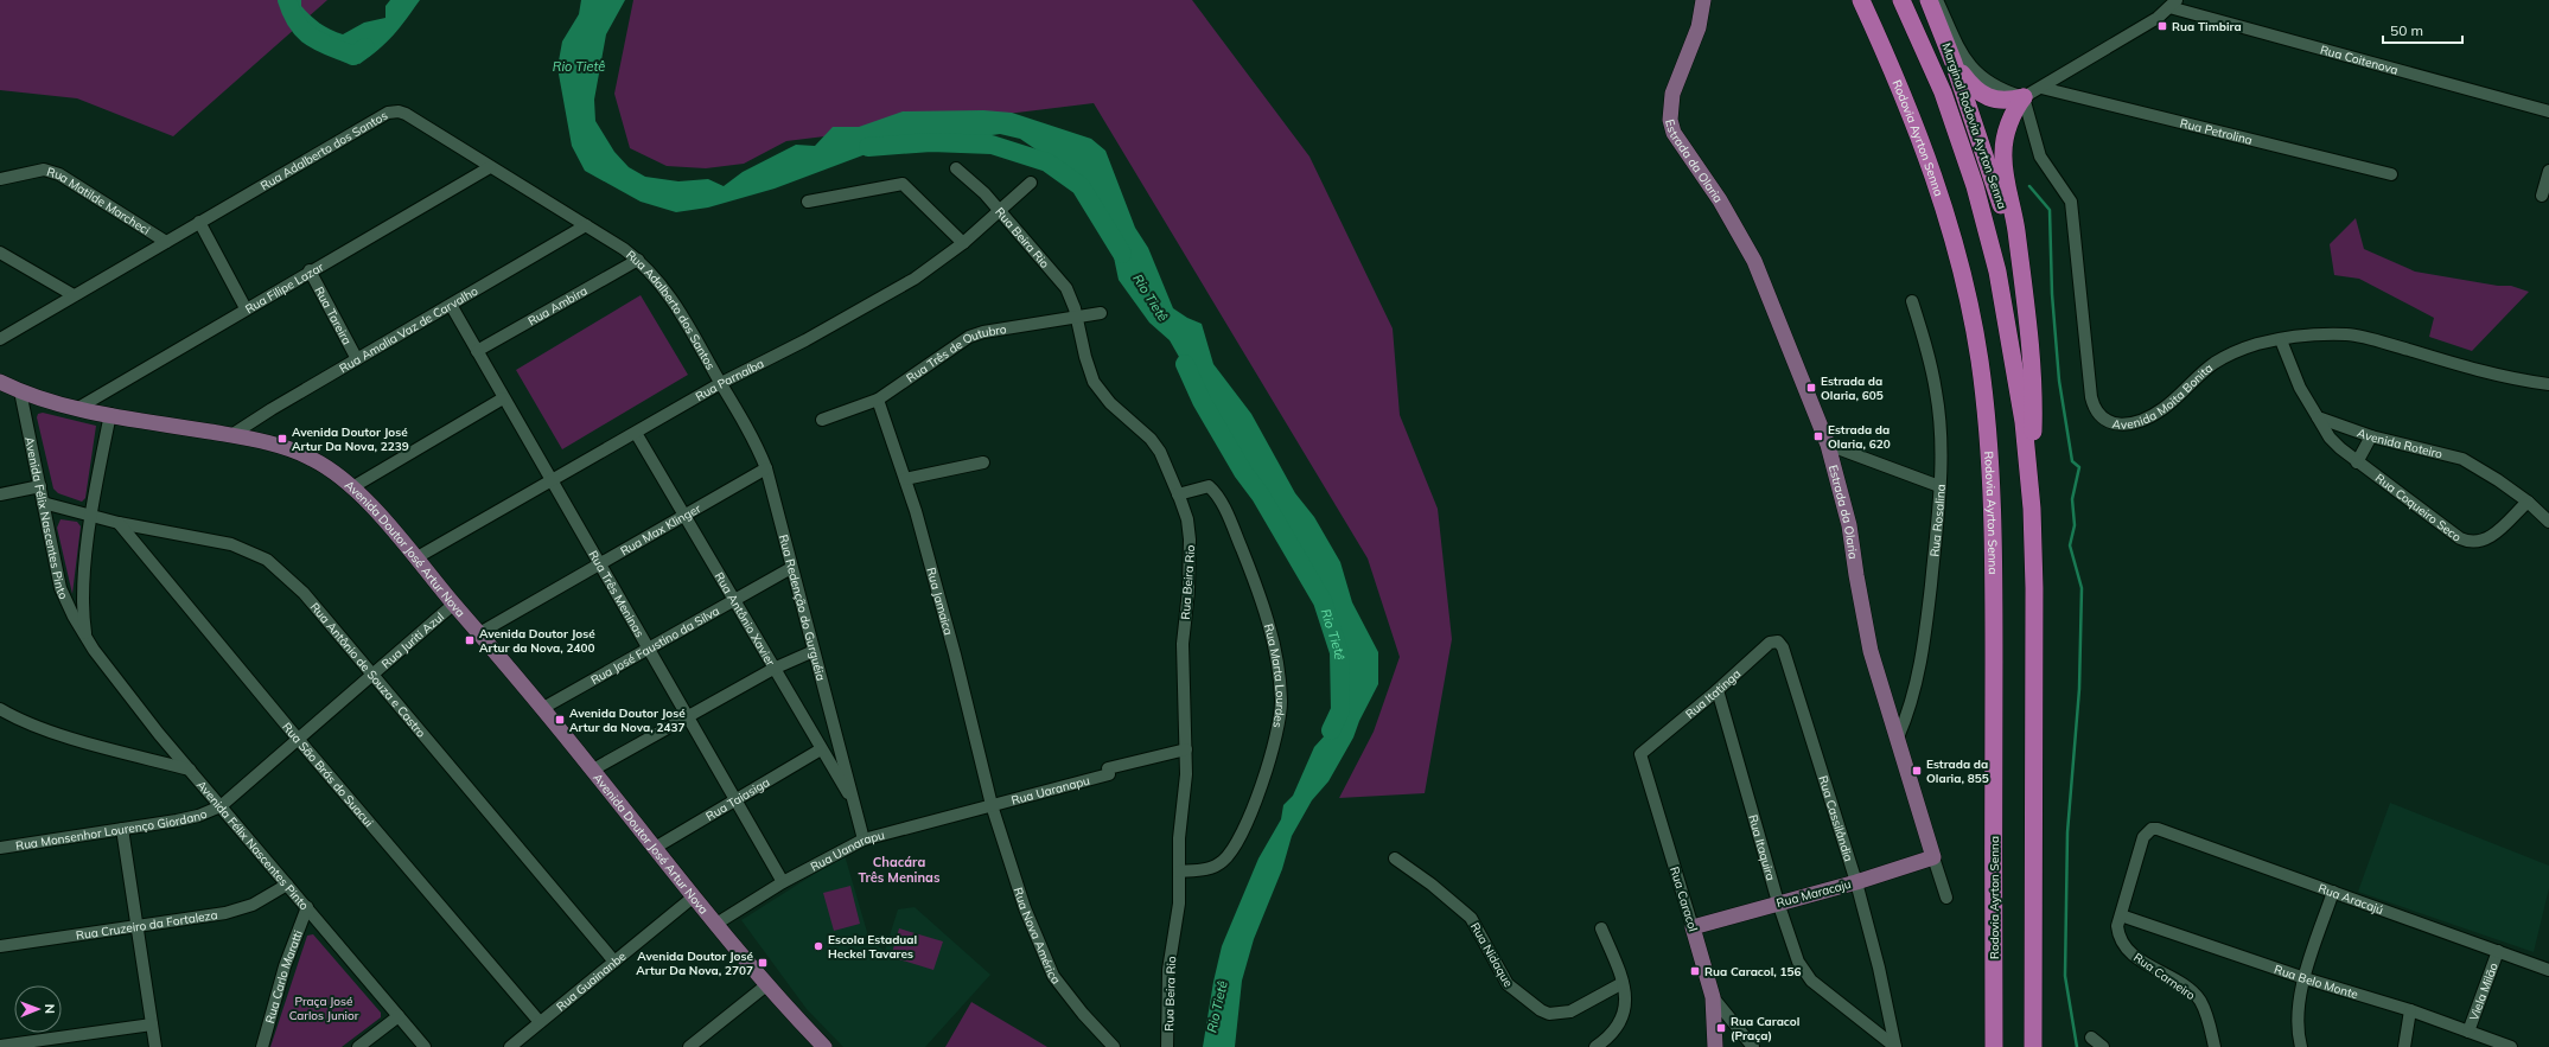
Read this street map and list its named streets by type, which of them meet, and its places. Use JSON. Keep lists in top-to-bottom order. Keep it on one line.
{"streets":{"highway":["Marginal Rodovia Ayrton Senna","Rodovia Ayrton Senna"],"main road":["Estrada da Olaria","Avenida Doutor José Artur Nova","Rua Maracaju","Rua Caracol"],"street":["Rua Coitenova","Rua Petrolina","Rua Adalberto dos Santos","Rua Matilde Marcheci","Rua Beira Rio","Rua Filipe Lazar","Rua Ambira","Rua Tareira","Rua Amalia Vaz de Carvalho","Rua Três de Outubro","Rua Parnaíba","Avenida Moita Bonita","Avenida Roteiro","Rua Coqueiro Seco","Avenida Félix Nascentes Pinto","Rua Rosalina","Rua Max Klinger","Rua Três Meninas","Rua Jamaica","Rua Redenção do Gurguéia","Rua Antônio Xavier","Rua Juriti Azul","Rua José Faustino da Silva","Rua Antônio de Souza e Castro","Rua Marta Lourdes","Rua Itatinga","Rua São Brás do Suacui","Rua Uaranapu","Rua Taiasiga","Rua Cassilândia","Rua Monsenhor Lourenço Giordano","Rua Itaquira","Rua Uanarapu","Rua Aracajú","Rua Cruzeiro da Fortaleza","Rua Nova América","Rua Nidaque","Rua Carneiro","Rua Carlo Maratti","Rua Guainanbe","Rua Belo Monte","Viela Milão"]},"crossings":[["Marginal Rodovia Ayrton Senna","Avenida Moita Bonita"],["Rua Adalberto dos Santos","Rua Matilde Marcheci"],["Rua Adalberto dos Santos","Rua Filipe Lazar"],["Rua Adalberto dos Santos","Rua Ambira"],["Rua Adalberto dos Santos","Rua Amalia Vaz de Carvalho"],["Rua Adalberto dos Santos","Rua Parnaíba"],["Rua Adalberto dos Santos","Rua Redenção do Gurguéia"],["Estrada da Olaria","Rua Rosalina"],["Estrada da Olaria","Rua Maracaju"],["Rua Beira Rio","Rua Três de Outubro"],["Rua Beira Rio","Rua Parnaíba"],["Rua Beira Rio","Rua Marta Lourdes"],["Rua Beira Rio","Rua Uaranapu"],["Rua Filipe Lazar","Rua Tareira"],["Rua Filipe Lazar","Avenida Doutor José Artur Nova"],["Rua Ambira","Rua Três Meninas"],["Rua Tareira","Rua Amalia Vaz de Carvalho"],["Rua Amalia Vaz de Carvalho","Avenida Doutor José Artur Nova"],["Rua Amalia Vaz de Carvalho","Rua Três Meninas"],["Rua Três de Outubro","Rua Jamaica"],["Rua Parnaíba","Avenida Doutor José Artur Nova"],["Rua Parnaíba","Rua Três Meninas"],["Rua Parnaíba","Rua Redenção do Gurguéia"],["Rua Parnaíba","Rua Antônio Xavier"],["Avenida Roteiro","Rua Coqueiro Seco"],["Avenida Félix Nascentes Pinto","Avenida Doutor José Artur Nova"],["Avenida Félix Nascentes Pinto","Rua Juriti Azul"],["Avenida Félix Nascentes Pinto","Rua Antônio de Souza e Castro"],["Avenida Félix Nascentes Pinto","Rua Monsenhor Lourenço Giordano"],["Avenida Félix Nascentes Pinto","Rua Cruzeiro da Fortaleza"],["Avenida Félix Nascentes Pinto","Rua Carlo Maratti"],["Rua Max Klinger","Avenida Doutor José Artur Nova"],["Rua Max Klinger","Rua Três Meninas"],["Rua Max Klinger","Rua Redenção do Gurguéia"],["Rua Max Klinger","Rua Antônio Xavier"],["Avenida Doutor José Artur Nova","Rua Juriti Azul"],["Avenida Doutor José Artur Nova","Rua José Faustino da Silva"],["Avenida Doutor José Artur Nova","Rua Taiasiga"],["Avenida Doutor José Artur Nova","Rua Uanarapu"],["Avenida Doutor José Artur Nova","Rua Guainanbe"],["Rua Três Meninas","Rua José Faustino da Silva"],["Rua Três Meninas","Rua Taiasiga"],["Rua Três Meninas","Rua Uanarapu"],["Rua Jamaica","Rua Uaranapu"],["Rua Jamaica","Rua Uanarapu"],["Rua Jamaica","Rua Nova América"],["Rua Redenção do Gurguéia","Rua Antônio Xavier"],["Rua Redenção do Gurguéia","Rua José Faustino da Silva"],["Rua Redenção do Gurguéia","Rua Uanarapu"],["Rua Antônio Xavier","Rua José Faustino da Silva"],["Rua Antônio Xavier","Rua Taiasiga"],["Rua Juriti Azul","Rua Antônio de Souza e Castro"],["Rua Juriti Azul","Rua São Brás do Suacui"],["Rua Juriti Azul","Rua Monsenhor Lourenço Giordano"],["Rua Antônio de Souza e Castro","Rua São Brás do Suacui"],["Rua Antônio de Souza e Castro","Rua Guainanbe"],["Rua Itatinga","Rua Cassilândia"],["Rua Itatinga","Rua Itaquira"],["Rua Itatinga","Rua Caracol"],["Rua São Brás do Suacui","Rua Guainanbe"],["Rua Uaranapu","Rua Uanarapu"],["Rua Uaranapu","Rua Nova América"],["Rua Cassilândia","Rua Itaquira"],["Rua Cassilândia","Rua Maracaju"],["Rua Itaquira","Rua Maracaju"],["Rua Uanarapu","Rua Nova América"],["Rua Maracaju","Rua Caracol"],["Rua Aracajú","Rua Carneiro"],["Rua Aracajú","Viela Milão"],["Rua Carneiro","Rua Belo Monte"],["Rua Belo Monte","Viela Milão"]],"districts":["Chacára Três Meninas"],"water":["Rio Tietê"],"parks":["Praça José Carlos Junior"],"places":{"transit":["Rua Timbira","Estrada da Olaria, 605","Estrada da Olaria, 620","Avenida Doutor José Artur Da Nova, 2239","Avenida Doutor José Artur da Nova, 2400","Avenida Doutor José Artur da Nova, 2437","Estrada da Olaria, 855","Avenida Doutor José Artur Da Nova, 2707","Rua Caracol, 156","Rua Caracol (Praça)"],"other":["Escola Estadual Heckel Tavares"]},"scale_bar":"50 m","north":"right"}
